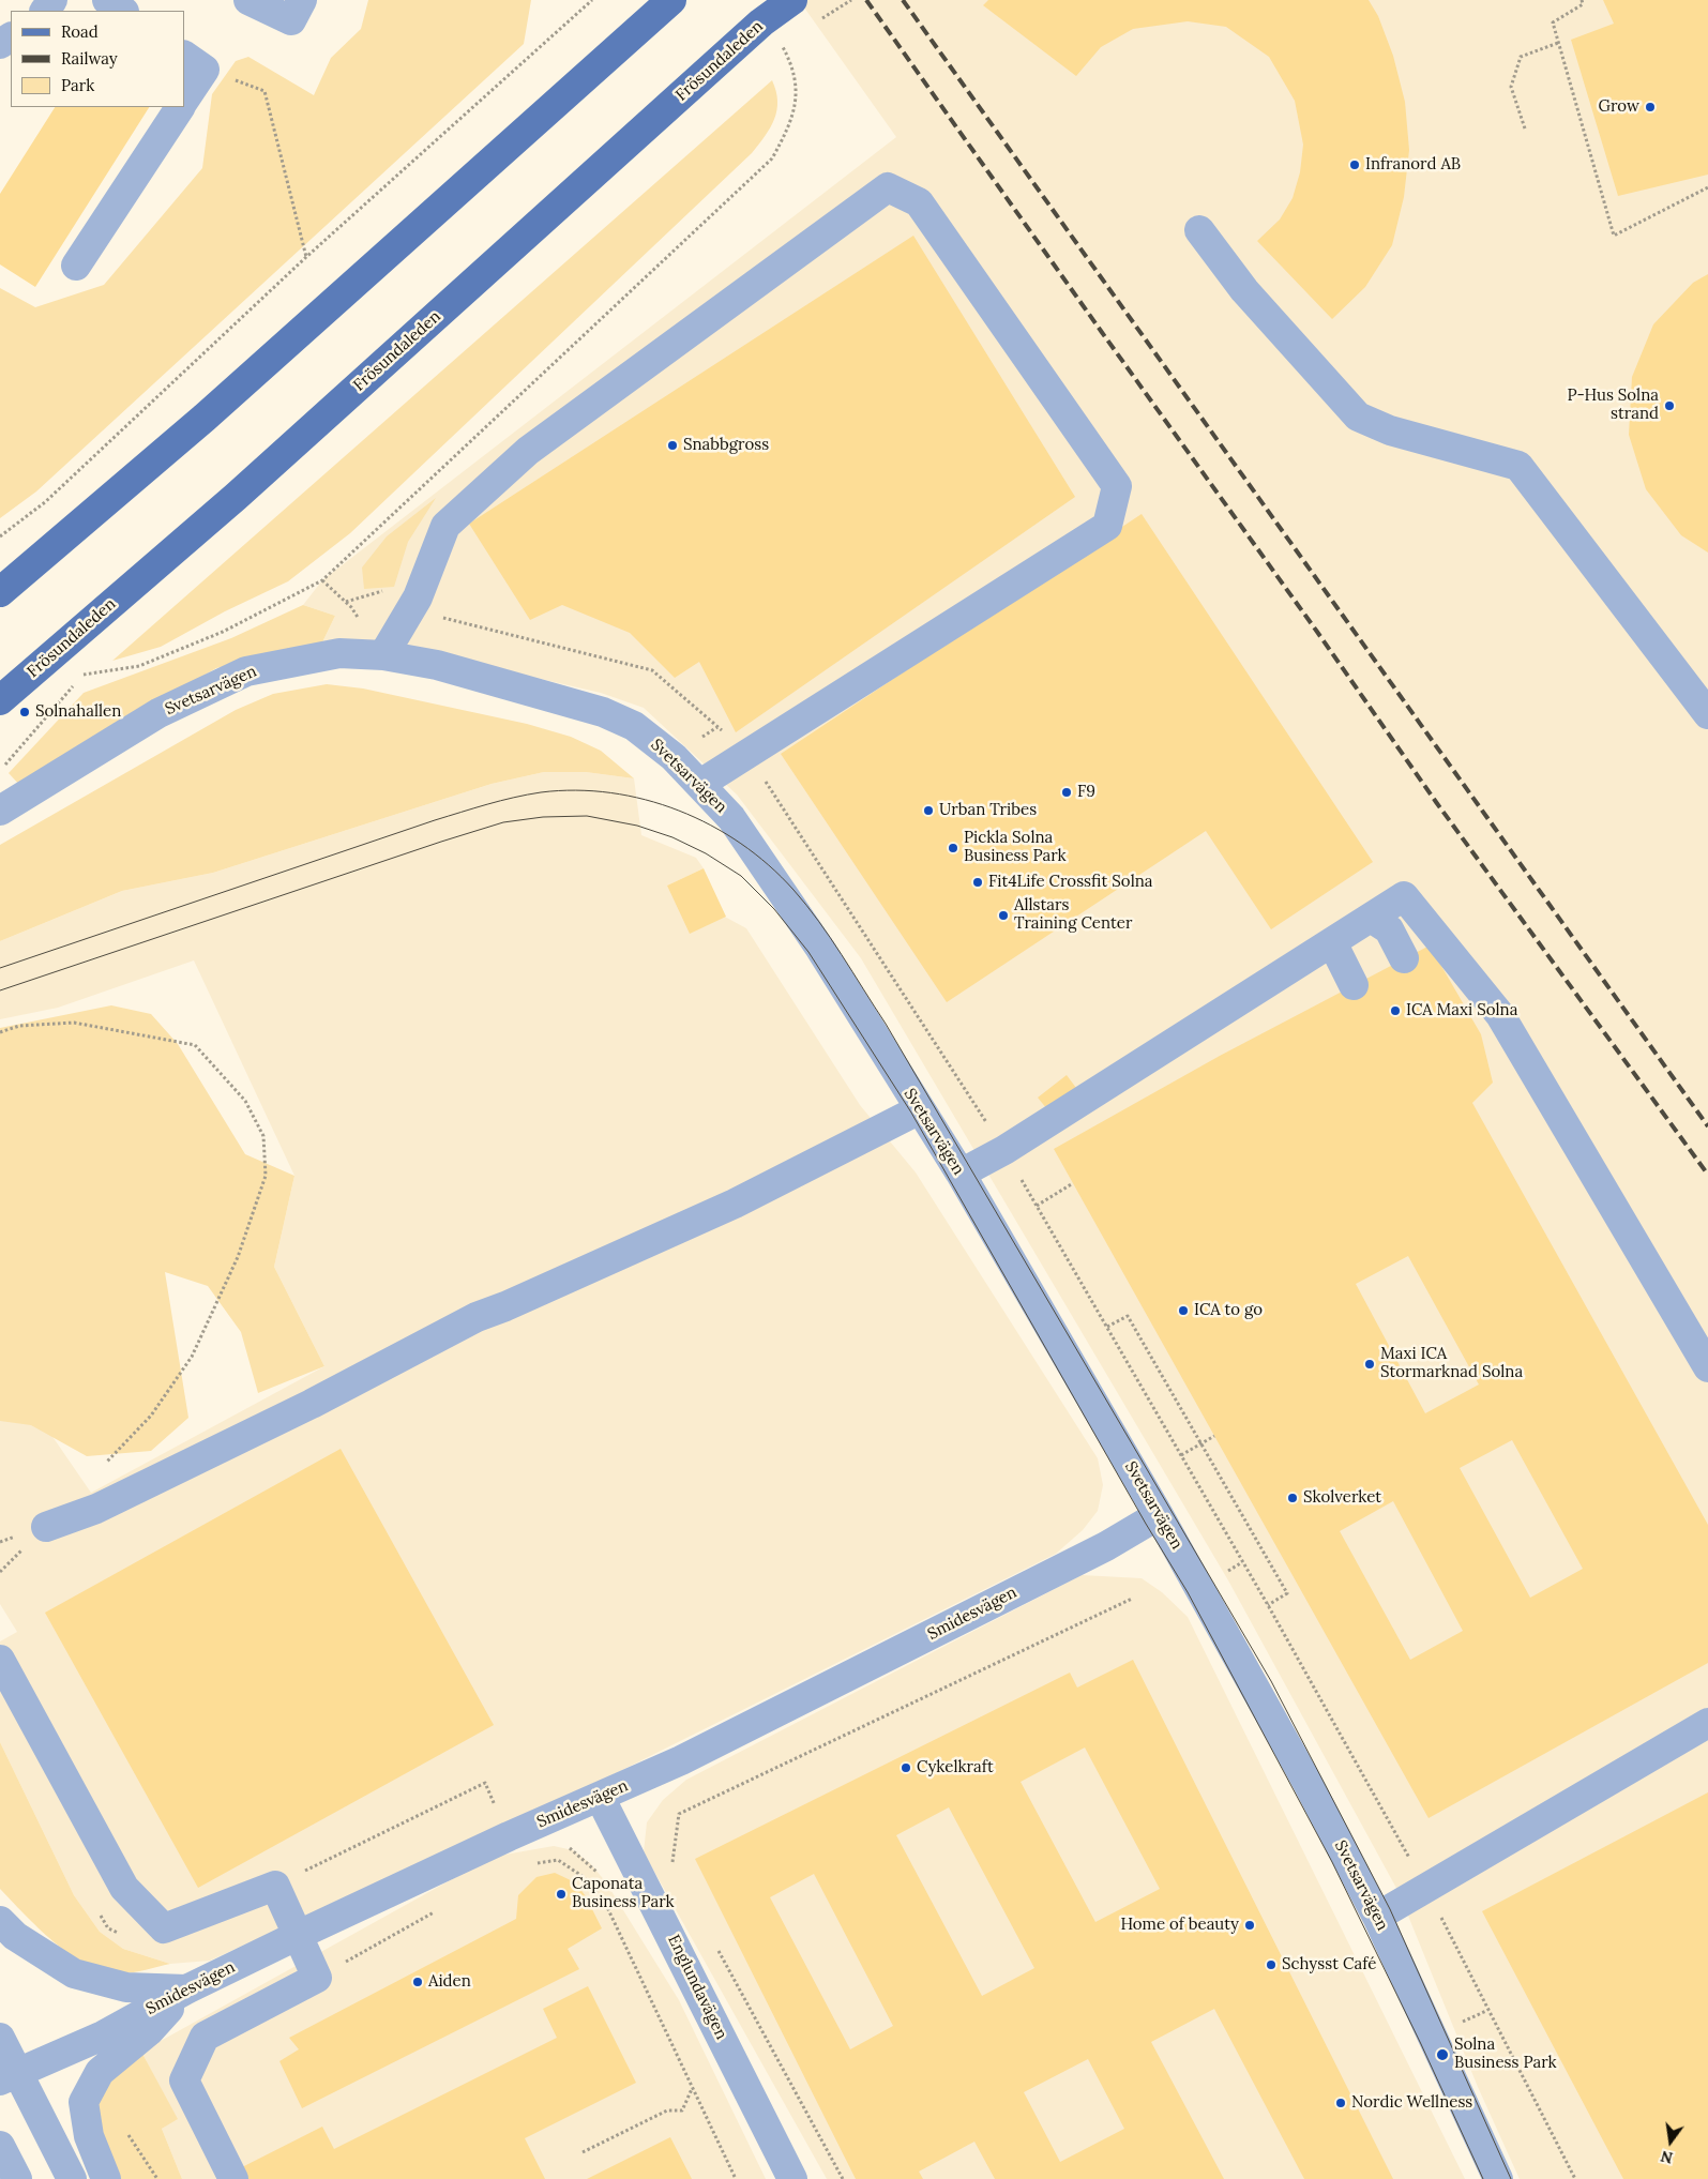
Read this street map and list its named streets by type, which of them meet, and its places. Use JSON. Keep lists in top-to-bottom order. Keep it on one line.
{"streets":{"main road":["Frösundaleden"],"street":["Svetsarvägen","Smidesvägen","Englundavägen"]},"crossings":[["Svetsarvägen","Smidesvägen"],["Smidesvägen","Englundavägen"]],"places":["Grow","Infranord AB","P-Hus Solna strand","Snabbgross","Solnahallen","F9","Urban Tribes","Pickla Solna Business Park","Fit4Life Crossfit Solna","Allstars Training Center","ICA Maxi Solna","ICA to go","Maxi ICA Stormarknad Solna","Skolverket","Cykelkraft","Caponata Business Park","Home of beauty","Schysst Café","Aiden","Solna Business Park","Nordic Wellness"],"legend":["Road","Railway","Park"],"north":"bottom"}
